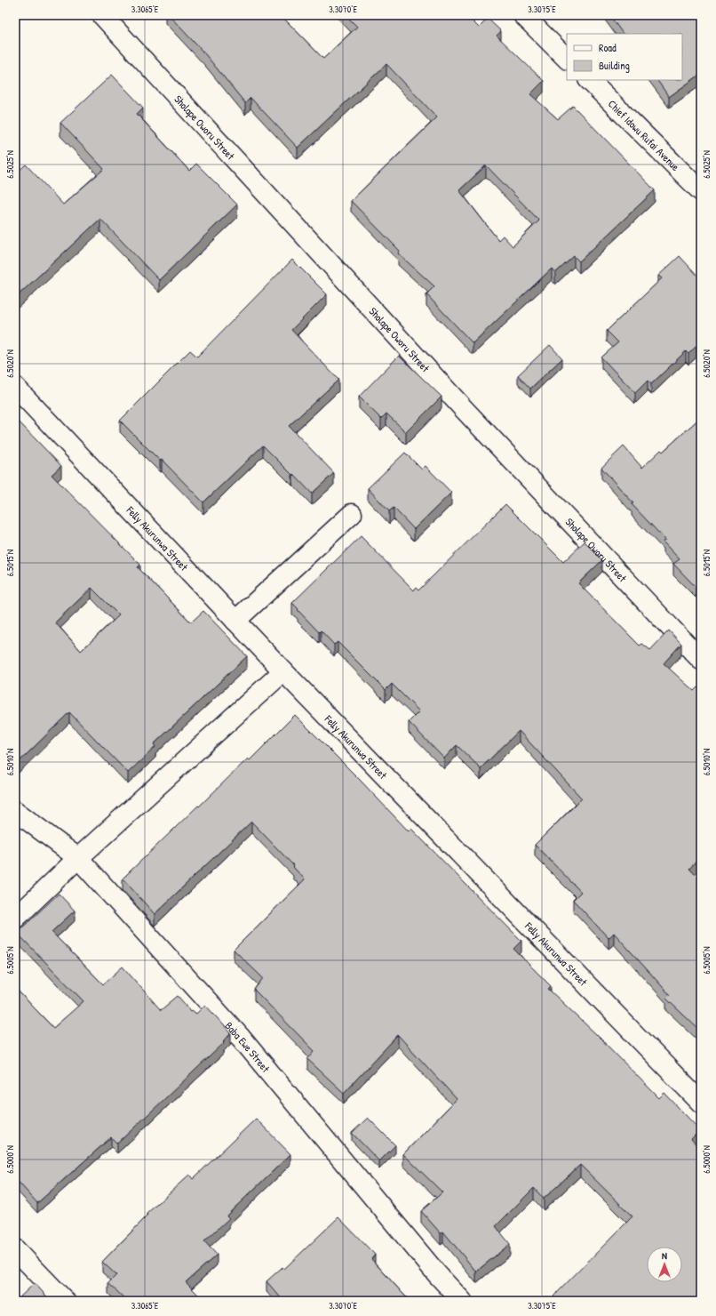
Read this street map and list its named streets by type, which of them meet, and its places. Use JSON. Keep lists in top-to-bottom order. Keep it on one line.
{"streets":{"street":["Sholape Oworu Street","Chief Idowu Rufai Avenue","Felly Akurunwa Street","Baba Ewe Street"]},"legend":["Road","Building"],"north":"top","coordinates":["3.3065°E","3.3070°E","3.3075°E","6.5025°N","6.5020°N","6.5015°N","6.5010°N","6.5005°N","6.5000°N"]}
